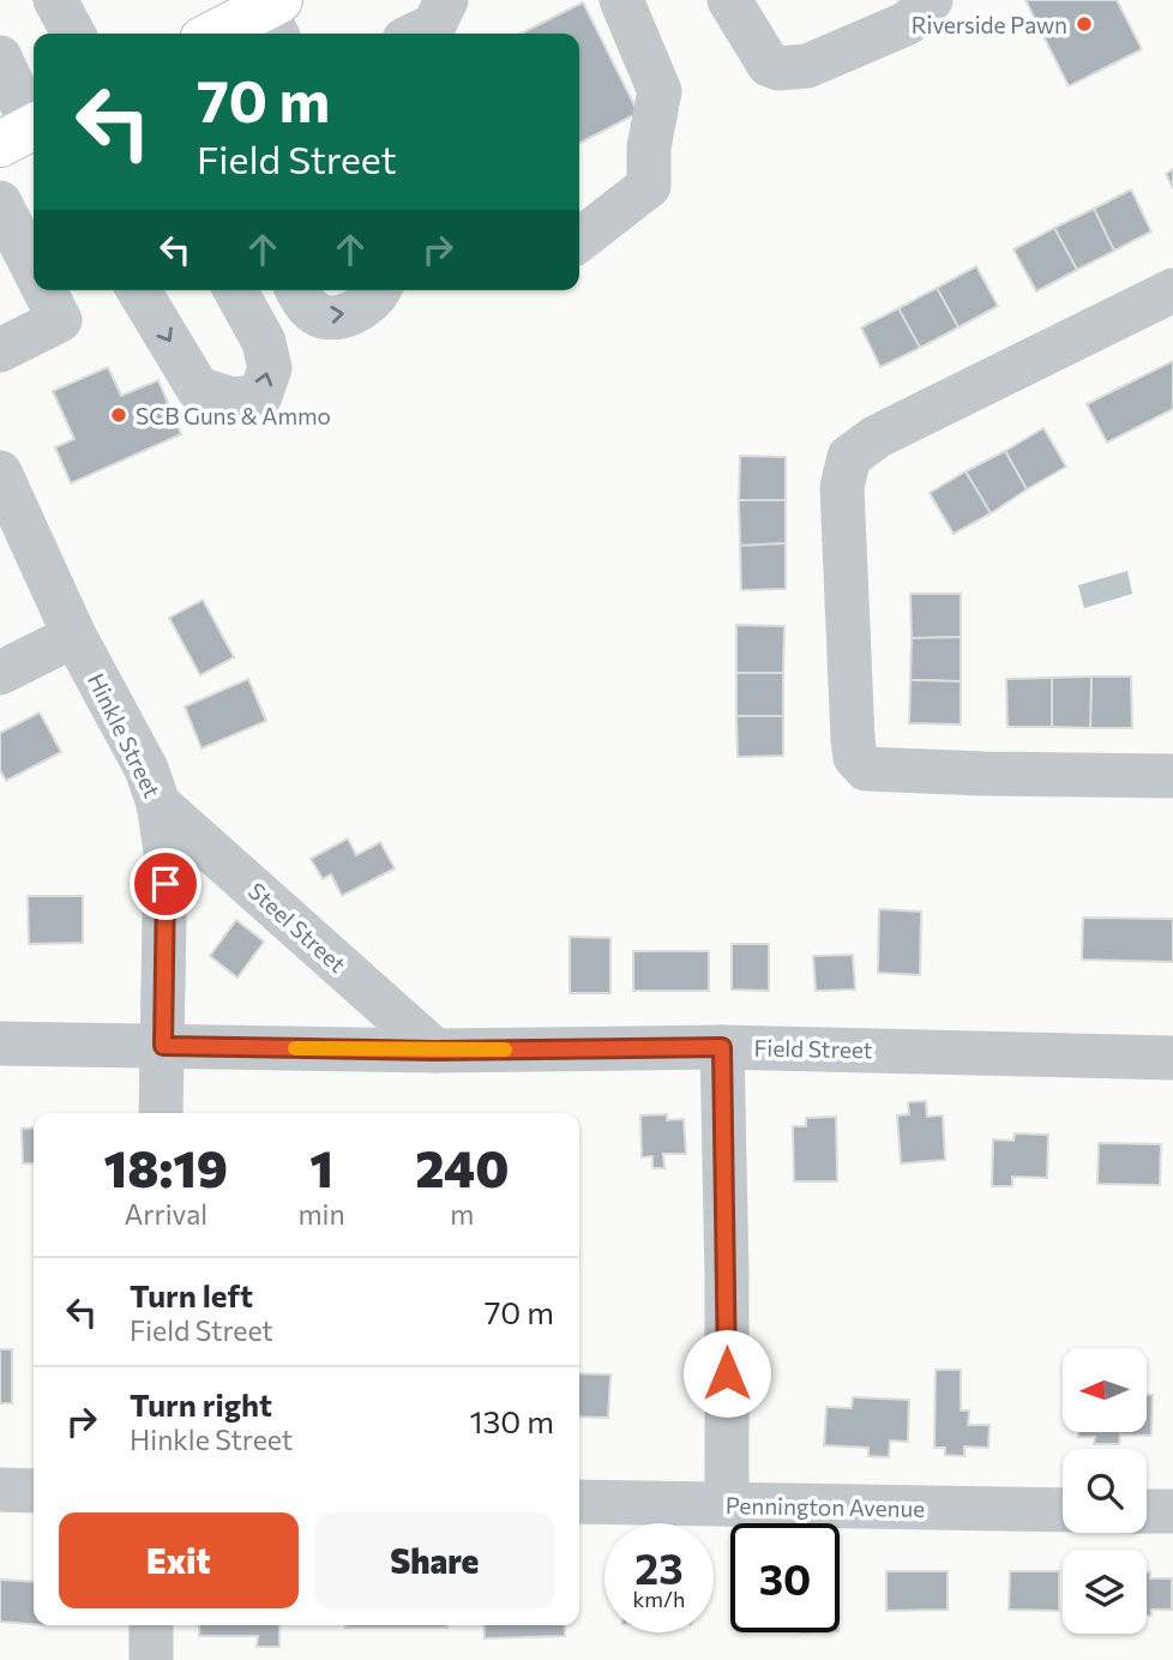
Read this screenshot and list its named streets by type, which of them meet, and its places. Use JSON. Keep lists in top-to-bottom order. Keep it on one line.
{"streets":{"street":["Hinkle Street","Steel Street","Field Street","Pennington Avenue"]},"crossings":[["Hinkle Street","Steel Street"],["Hinkle Street","Field Street"],["Steel Street","Field Street"]],"places":["Riverside Pawn","SCB Guns & Ammo"],"north":"left","page":{"turn":["70 m","Field Street"],"eta":["18:19","Arrival","1","min","240","m"],"list":[{"name":"Turn left","note":"Field Street","value":"70 m"},{"name":"Turn right","note":"Hinkle Street","value":"130 m"}],"buttons":["Exit","Share"],"speed":"23 km/h","limit":"30"}}
